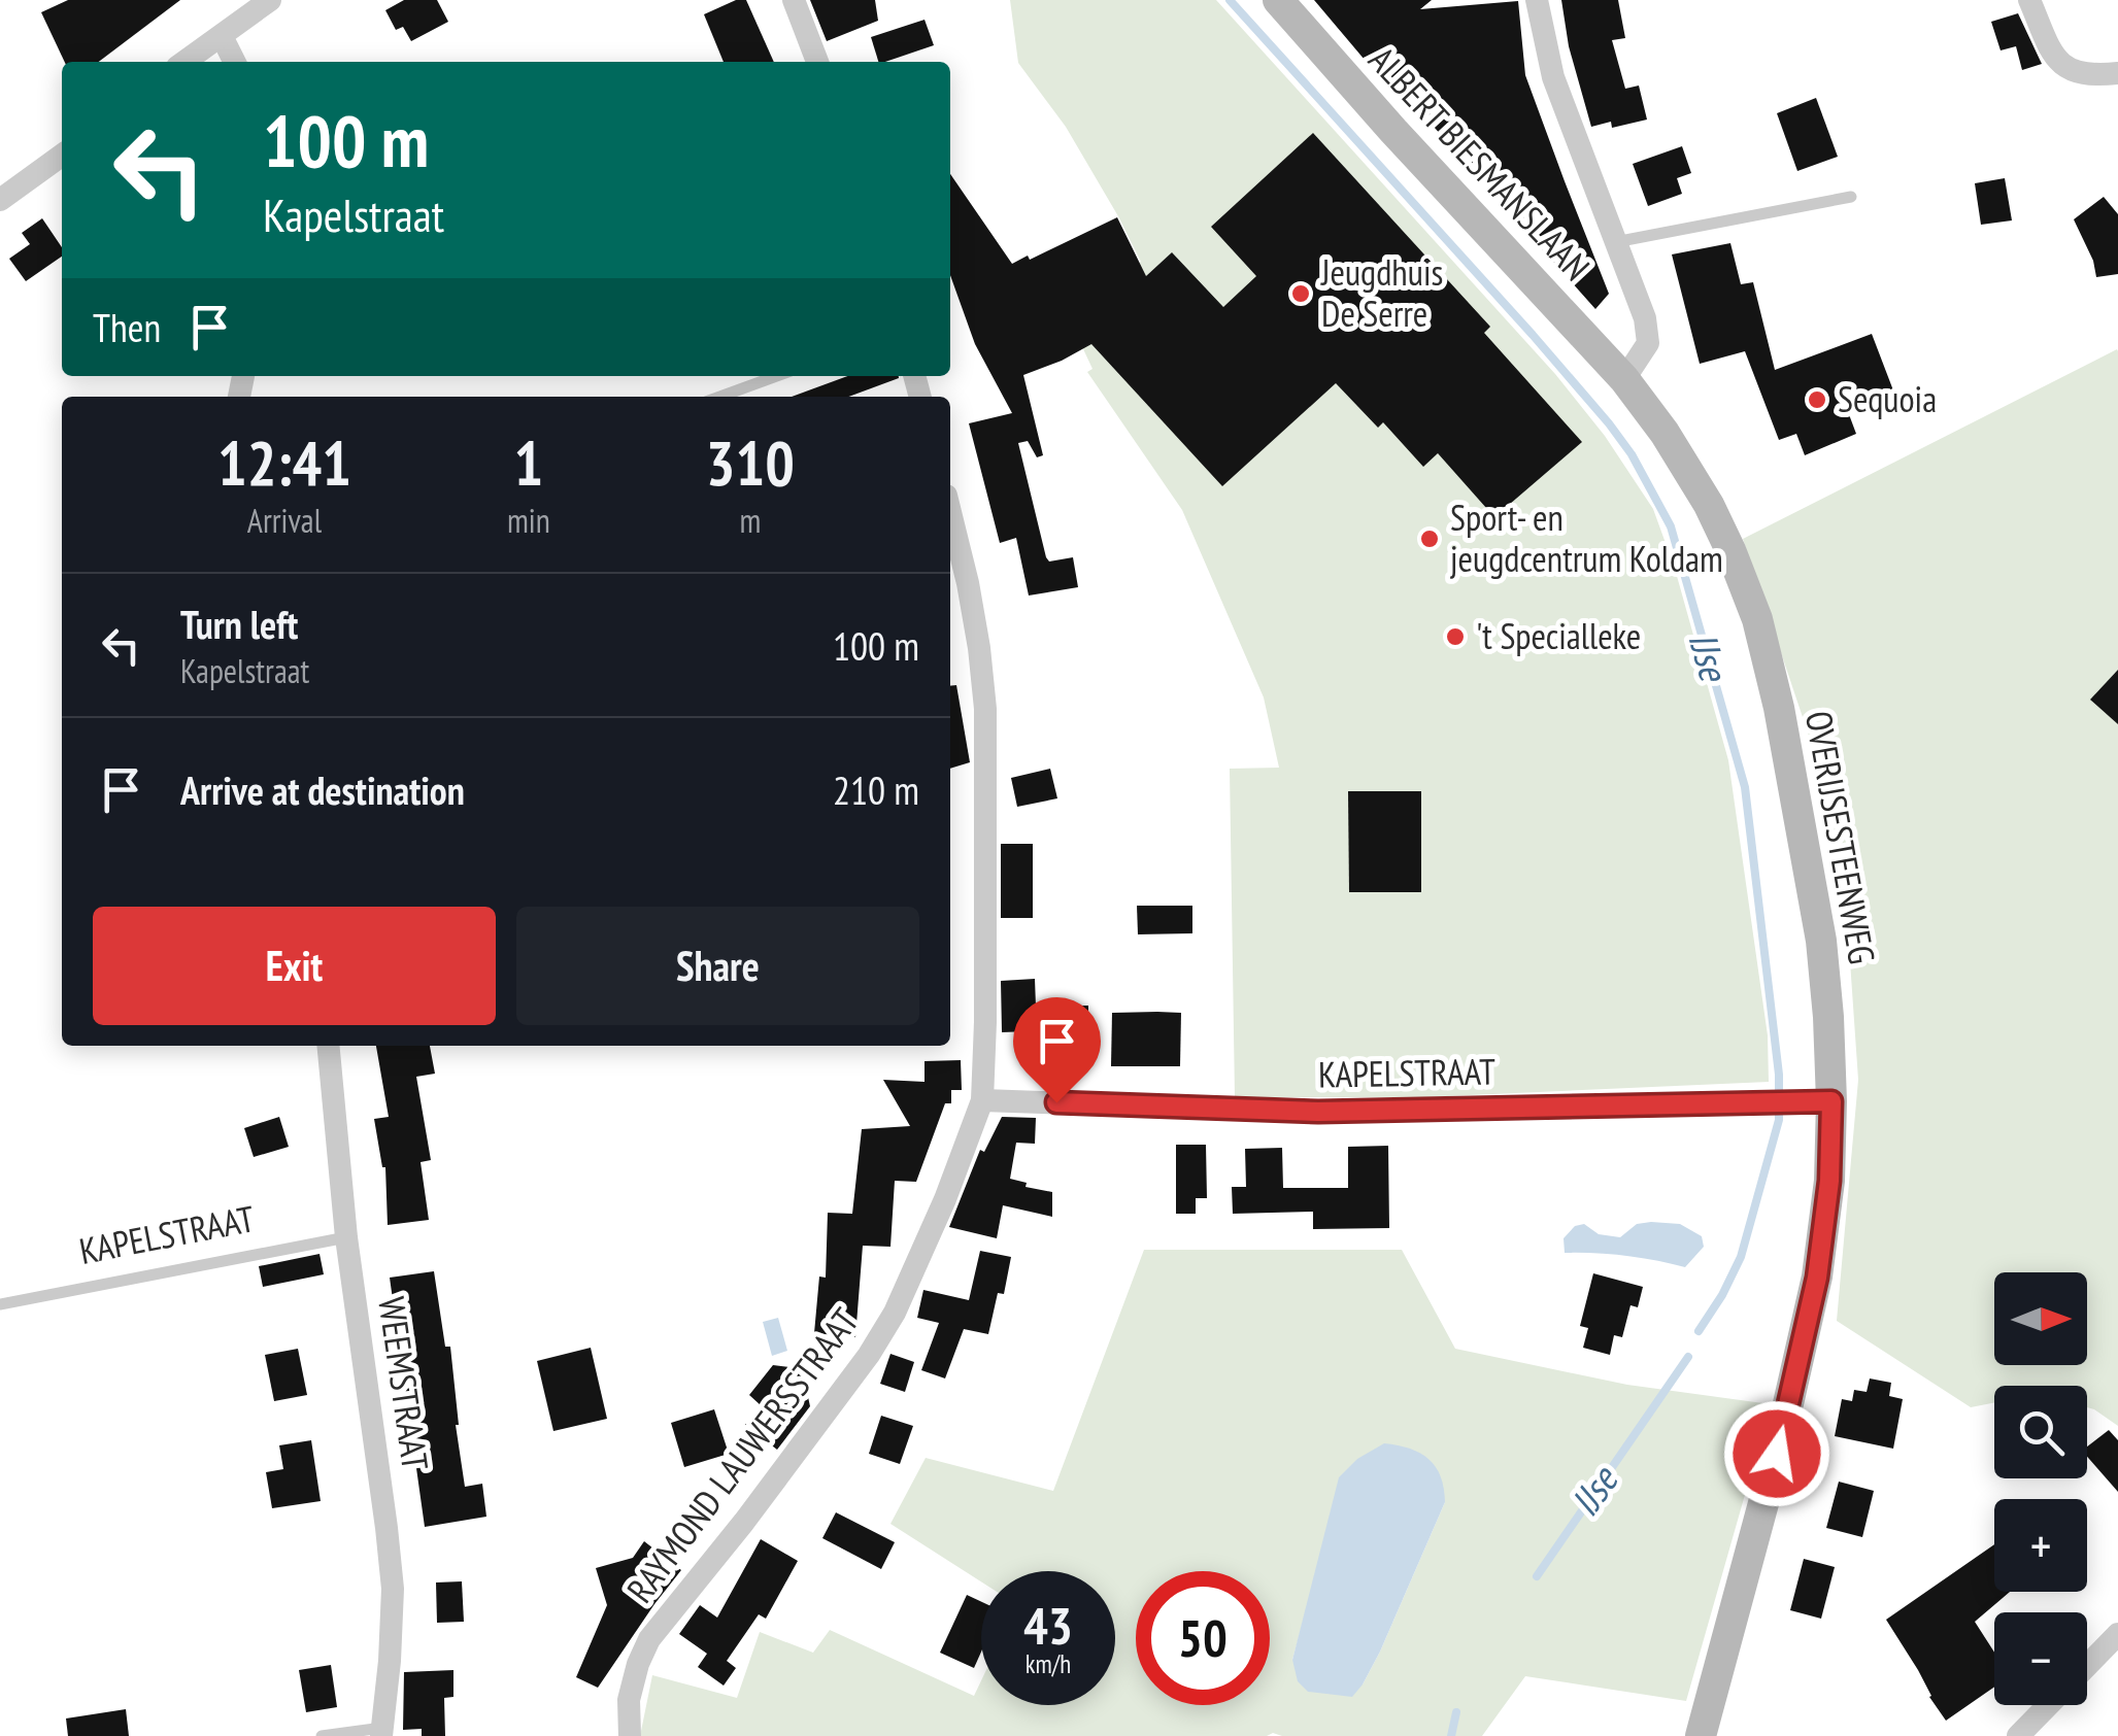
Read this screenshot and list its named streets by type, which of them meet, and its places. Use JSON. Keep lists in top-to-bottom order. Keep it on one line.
{"streets":{"main road":["ALBERT BIESMANSLAAN","OVERIJSESTEENWEG"],"street":["KAPELSTRAAT","WEEMSTRAAT","RAYMOND LAUWERSSTRAAT"]},"crossings":[["ALBERT BIESMANSLAAN","OVERIJSESTEENWEG"],["OVERIJSESTEENWEG","KAPELSTRAAT"],["KAPELSTRAAT","WEEMSTRAAT"],["KAPELSTRAAT","RAYMOND LAUWERSSTRAAT"]],"water":["IJse"],"places":["Jeugdhuis De Serre","Sequoia","Sport- en jeugdcentrum Koldam","'t Specialleke"],"north":"right","page":{"turn":["100 m","Kapelstraat"],"then":"Then","eta":["12:41","Arrival","1","min","310","m"],"list":[{"name":"Turn left","note":"Kapelstraat","value":"100 m"},{"name":"Arrive at destination","value":"210 m"}],"buttons":["Exit","Share"],"map_buttons":["+","−"],"speed":"43 km/h","limit":"50"}}
